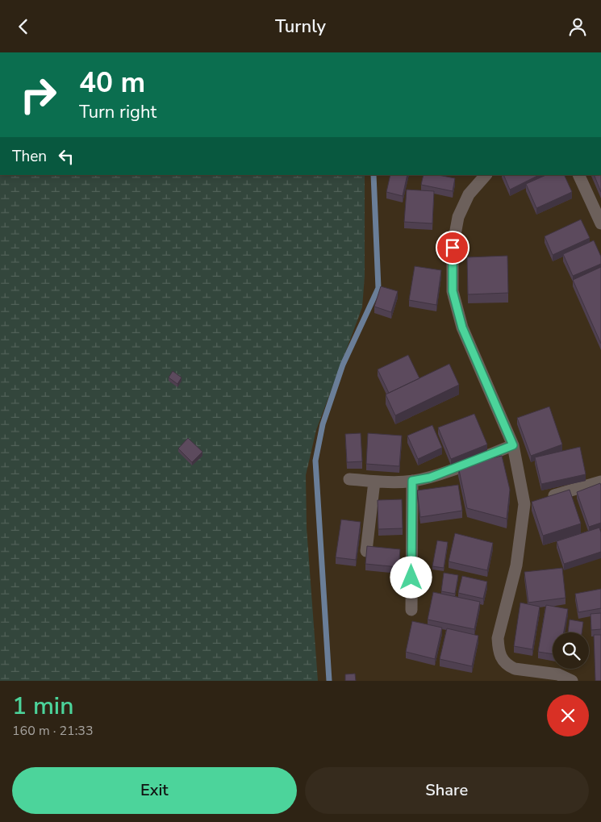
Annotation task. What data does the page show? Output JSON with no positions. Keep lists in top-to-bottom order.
{
  "page": {
    "header": "Turnly",
    "turn": ["40 m", "Turn right"],
    "then": "Then",
    "heading": ["1 min", "160 m · 21:33"],
    "buttons": ["Exit", "Share"]
  }
}
